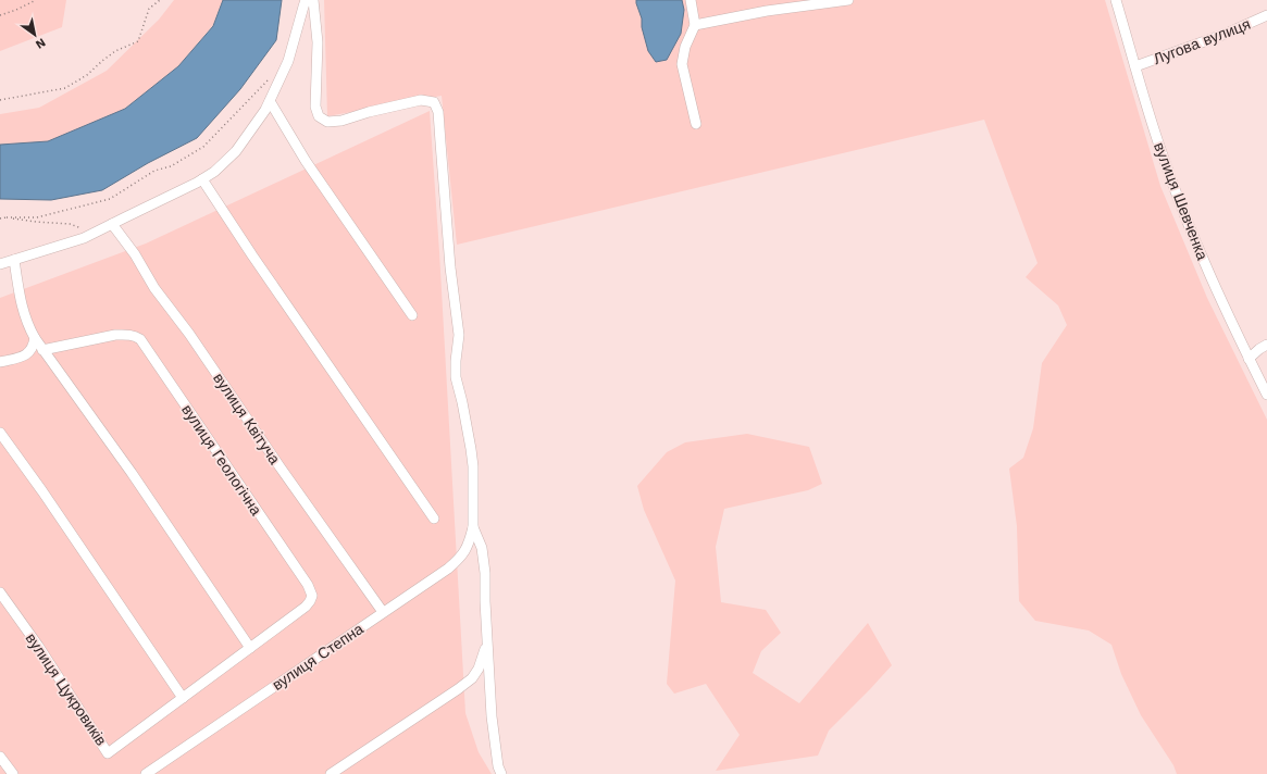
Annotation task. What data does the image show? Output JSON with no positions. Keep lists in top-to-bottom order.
{
  "streets": {
    "street": [
      "Лугова вулиця",
      "вулиця Шевченка",
      "вулиця Квітуча",
      "вулиця Геологічна",
      "вулиця Степна",
      "вулиця Цукровиків"
    ]
  },
  "crossings": [
    ["Лугова вулиця", "вулиця Шевченка"],
    ["вулиця Квітуча", "вулиця Степна"],
    ["вулиця Геологічна", "вулиця Цукровиків"]
  ],
  "north": "bottom right"
}
